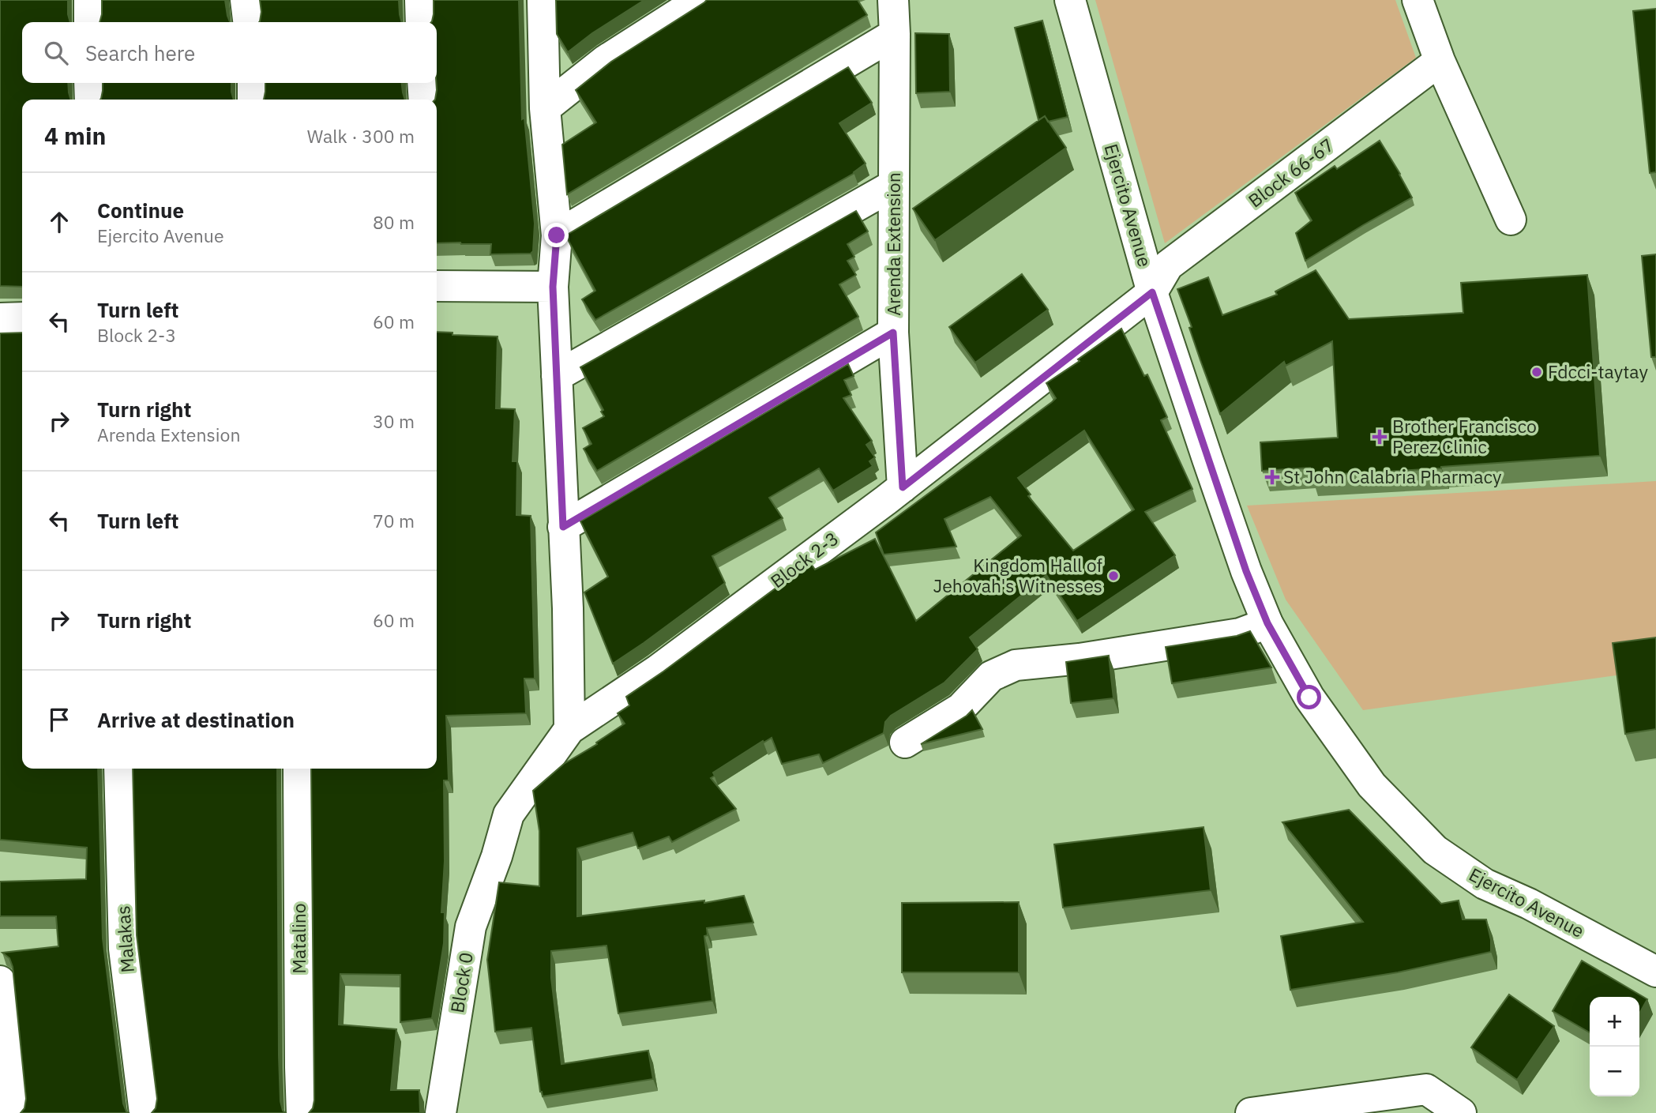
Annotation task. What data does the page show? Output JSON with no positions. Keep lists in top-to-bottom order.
{
  "streets": {
    "street": [
      "Block 66-67",
      "Ejercito Avenue",
      "Arenda Extension",
      "Block 2-3",
      "Matalino",
      "Malakas",
      "Block 0"
    ]
  },
  "crossings": [
    ["Block 66-67", "Ejercito Avenue"],
    ["Block 66-67", "Block 2-3"],
    ["Ejercito Avenue", "Block 2-3"],
    ["Arenda Extension", "Block 2-3"],
    ["Block 2-3", "Block 0"]
  ],
  "places": {
    "other": ["Fdcci-taytay", "Kingdom Hall of Jehovah's Witnesses"],
    "health": ["Brother Francisco Perez Clinic", "St John Calabria Pharmacy"]
  },
  "page": {
    "search": "Search here",
    "heading": ["4 min", "Walk · 300 m"],
    "list": [
      ["Continue", "Ejercito Avenue", "80 m"],
      ["Turn left", "Block 2-3", "60 m"],
      ["Turn right", "Arenda Extension", "30 m"],
      ["Turn left", "70 m"],
      ["Turn right", "60 m"],
      "Arrive at destination"
    ],
    "map_buttons": ["+", "−"]
  }
}
